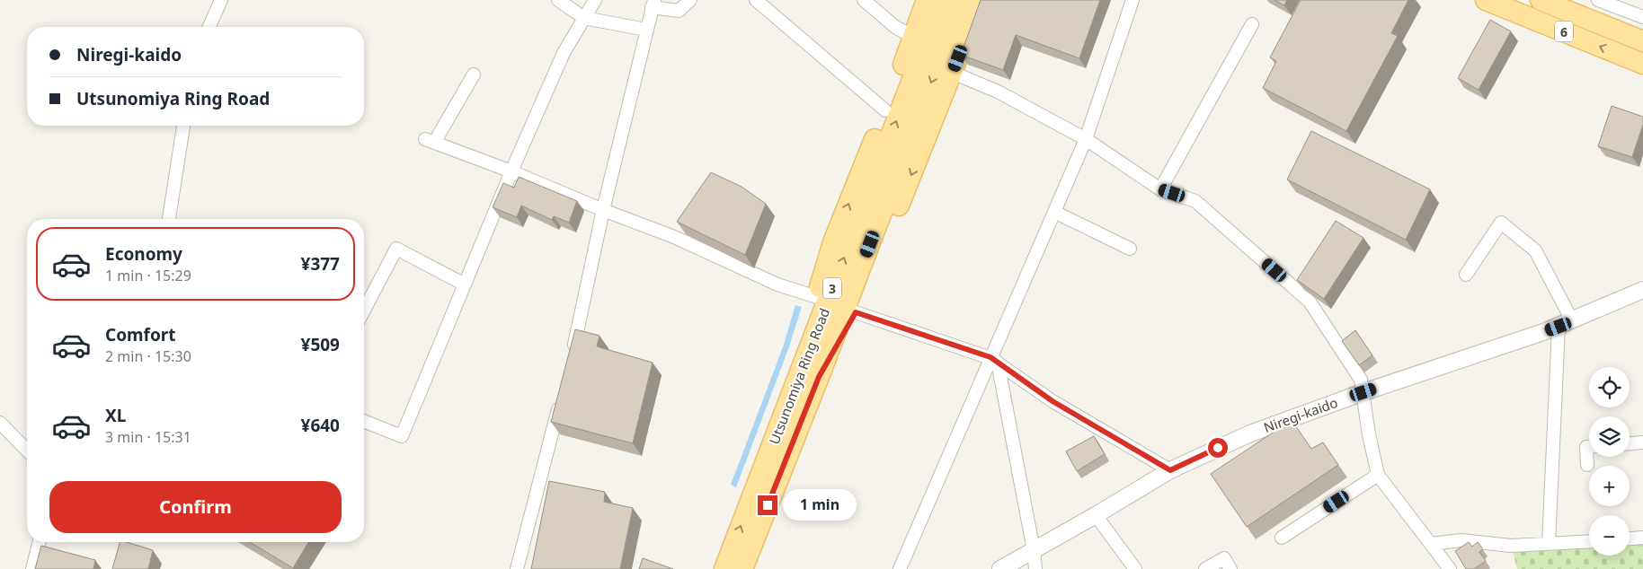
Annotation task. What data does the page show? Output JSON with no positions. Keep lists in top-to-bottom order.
{
  "streets": {
    "main road": ["6", "3", "Utsunomiya Ring Road"],
    "street": ["Niregi-kaido"]
  },
  "crossings": [
    ["3", "Utsunomiya Ring Road"]
  ],
  "page": {
    "banner": ["Niregi-kaido", "Utsunomiya Ring Road"],
    "list": [
      {
        "name": "Economy",
        "note": "1 min · 15:29",
        "value": "¥377"
      },
      {
        "name": "Comfort",
        "note": "2 min · 15:30",
        "value": "¥509"
      },
      {
        "name": "XL",
        "note": "3 min · 15:31",
        "value": "¥640"
      }
    ],
    "map_buttons": ["+", "−"],
    "buttons": "Confirm",
    "bubble": "1 min"
  }
}
